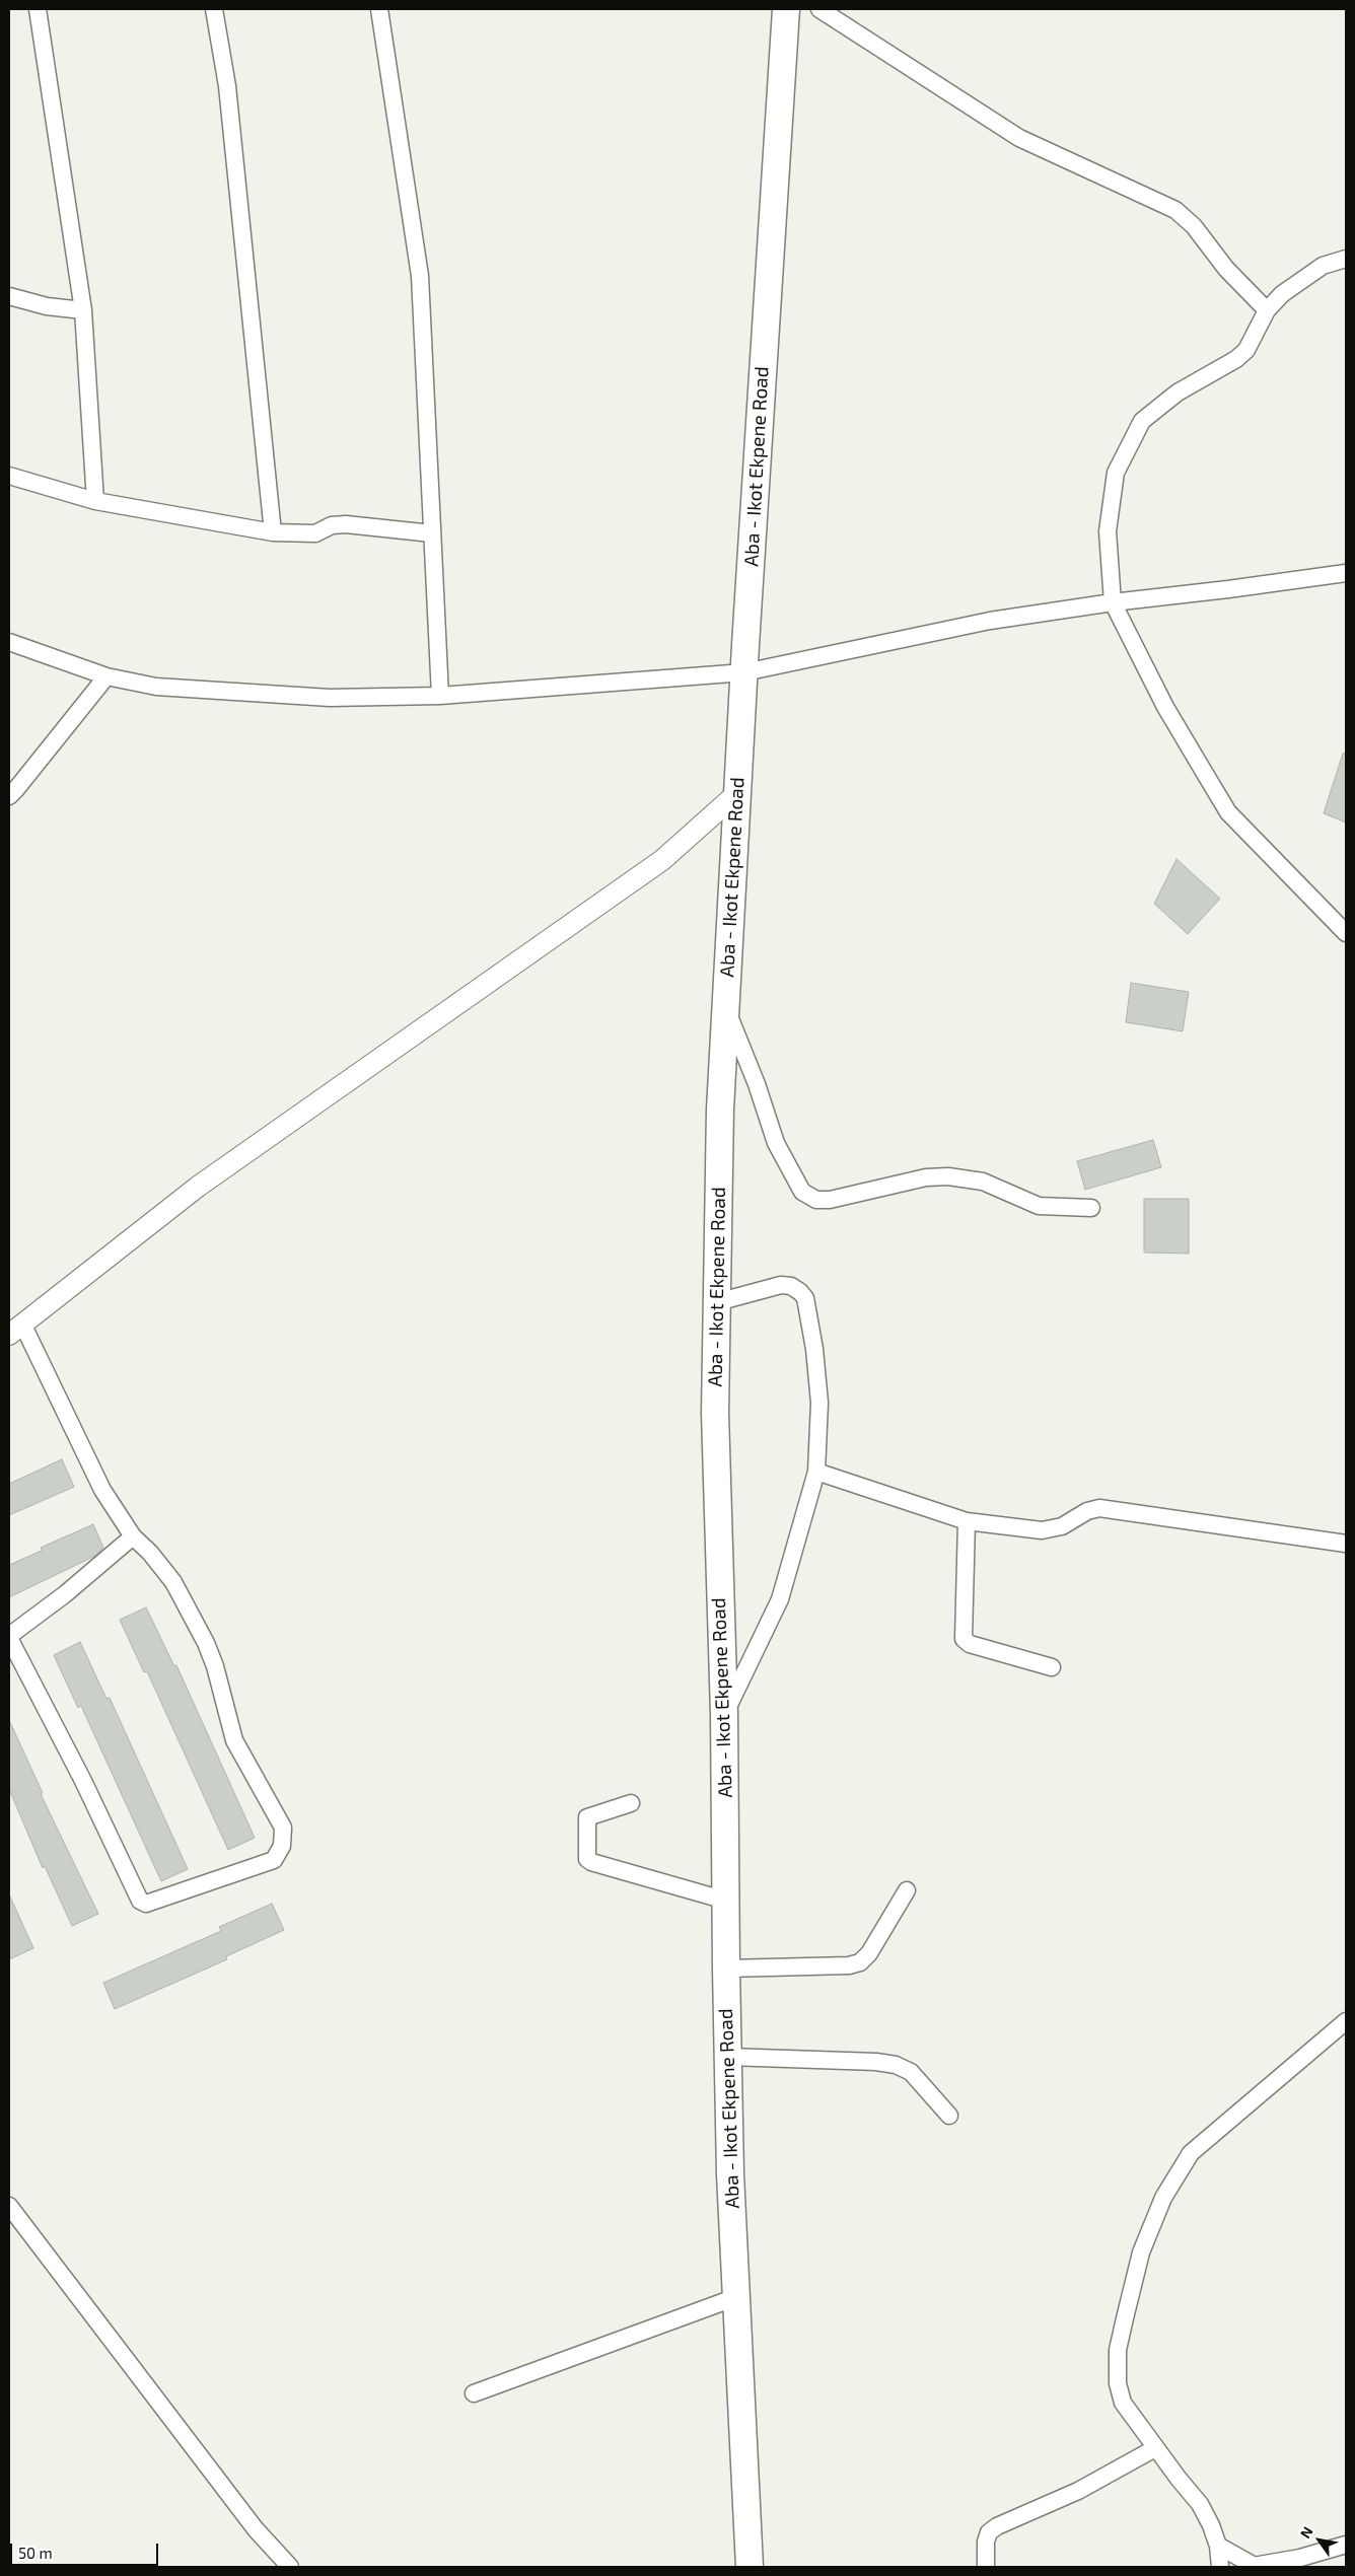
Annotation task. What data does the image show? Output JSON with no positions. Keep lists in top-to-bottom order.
{
  "streets": {
    "highway": ["Aba - Ikot Ekpene Road"]
  },
  "scale_bar": "50 m",
  "north": "top left"
}
